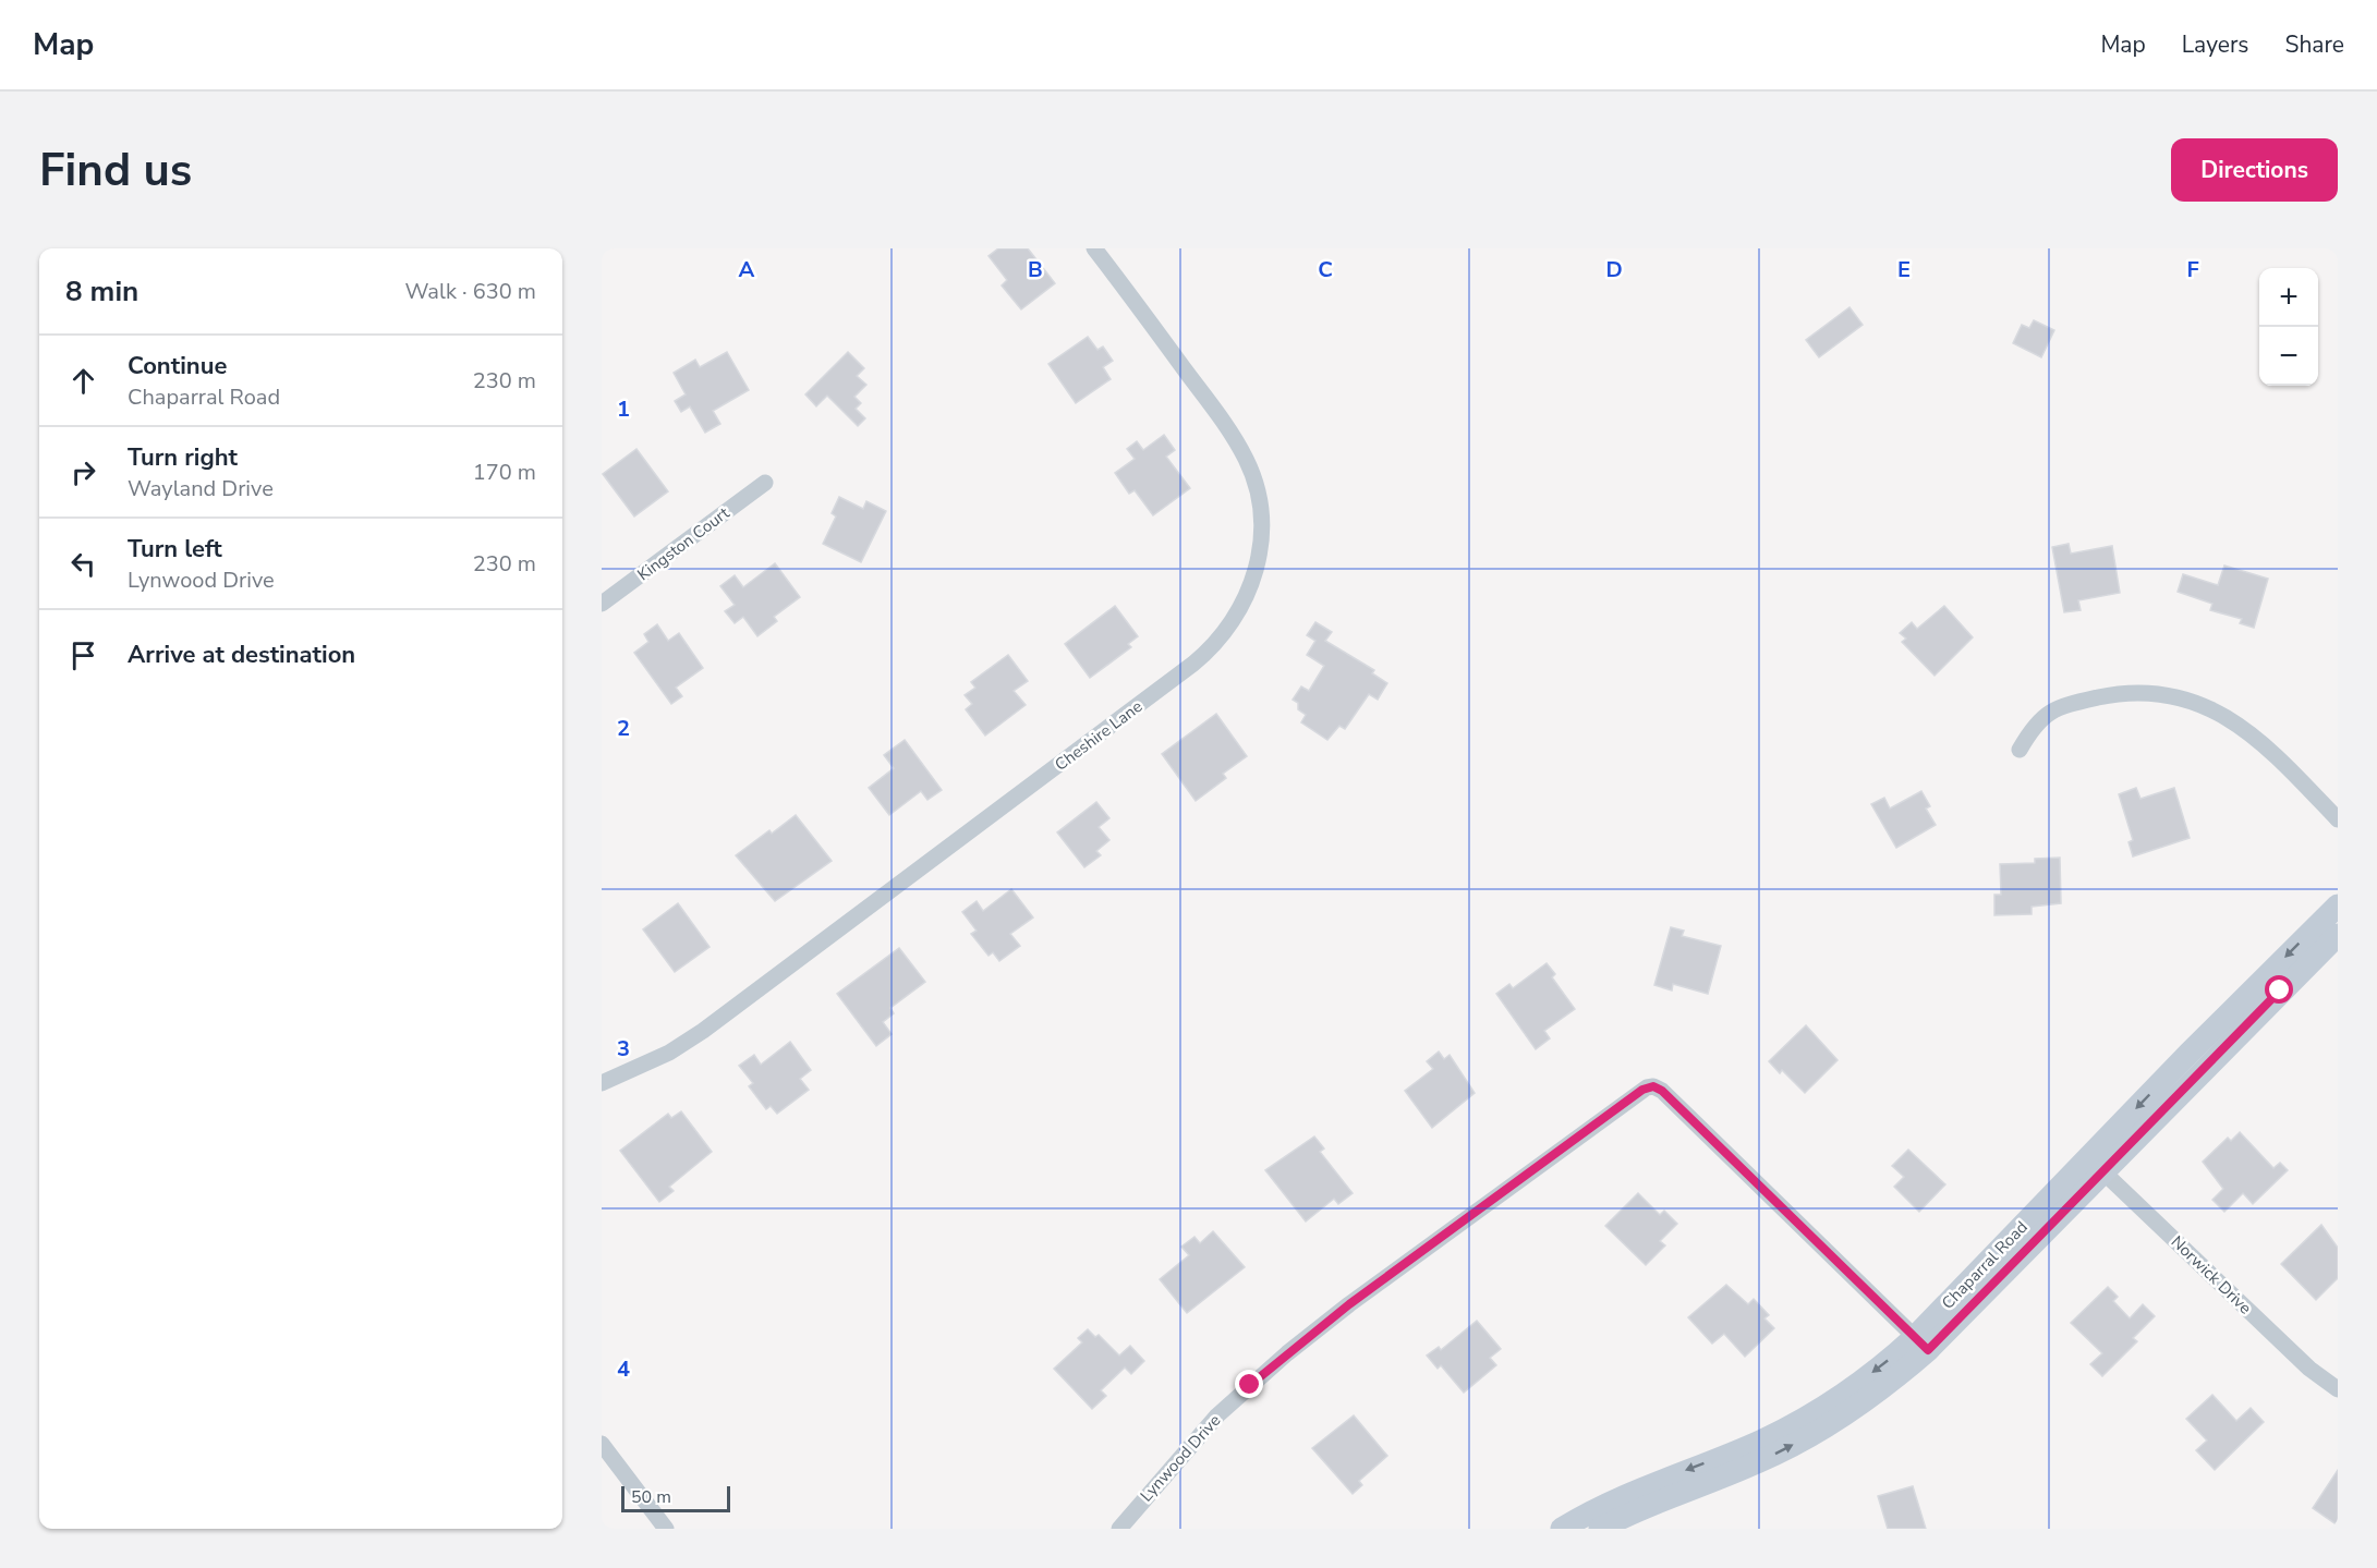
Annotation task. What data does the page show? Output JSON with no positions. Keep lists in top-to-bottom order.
{
  "streets": {
    "main road": ["Chaparral Road"],
    "street": [
      "Kingston Court",
      "Cheshire Lane",
      "Norwick Drive",
      "Lynwood Drive"
    ]
  },
  "crossings": [
    ["Chaparral Road", "Norwick Drive"],
    ["Chaparral Road", "Lynwood Drive"]
  ],
  "scale_bar": "50 m",
  "page": {
    "header": "Map",
    "nav": ["Map", "Layers", "Share"],
    "buttons": "Directions",
    "title": "Find us",
    "heading": ["8 min", "Walk · 630 m"],
    "map_buttons": ["+", "−"],
    "list": [
      ["Continue", "Chaparral Road", "230 m"],
      ["Turn right", "Wayland Drive", "170 m"],
      ["Turn left", "Lynwood Drive", "230 m"],
      "Arrive at destination"
    ],
    "scale": "50 m"
  },
  "grid": {
    "columns": [
      "A",
      "B",
      "C",
      "D",
      "E",
      "F"
    ],
    "rows": [
      "1",
      "2",
      "3",
      "4"
    ]
  }
}
